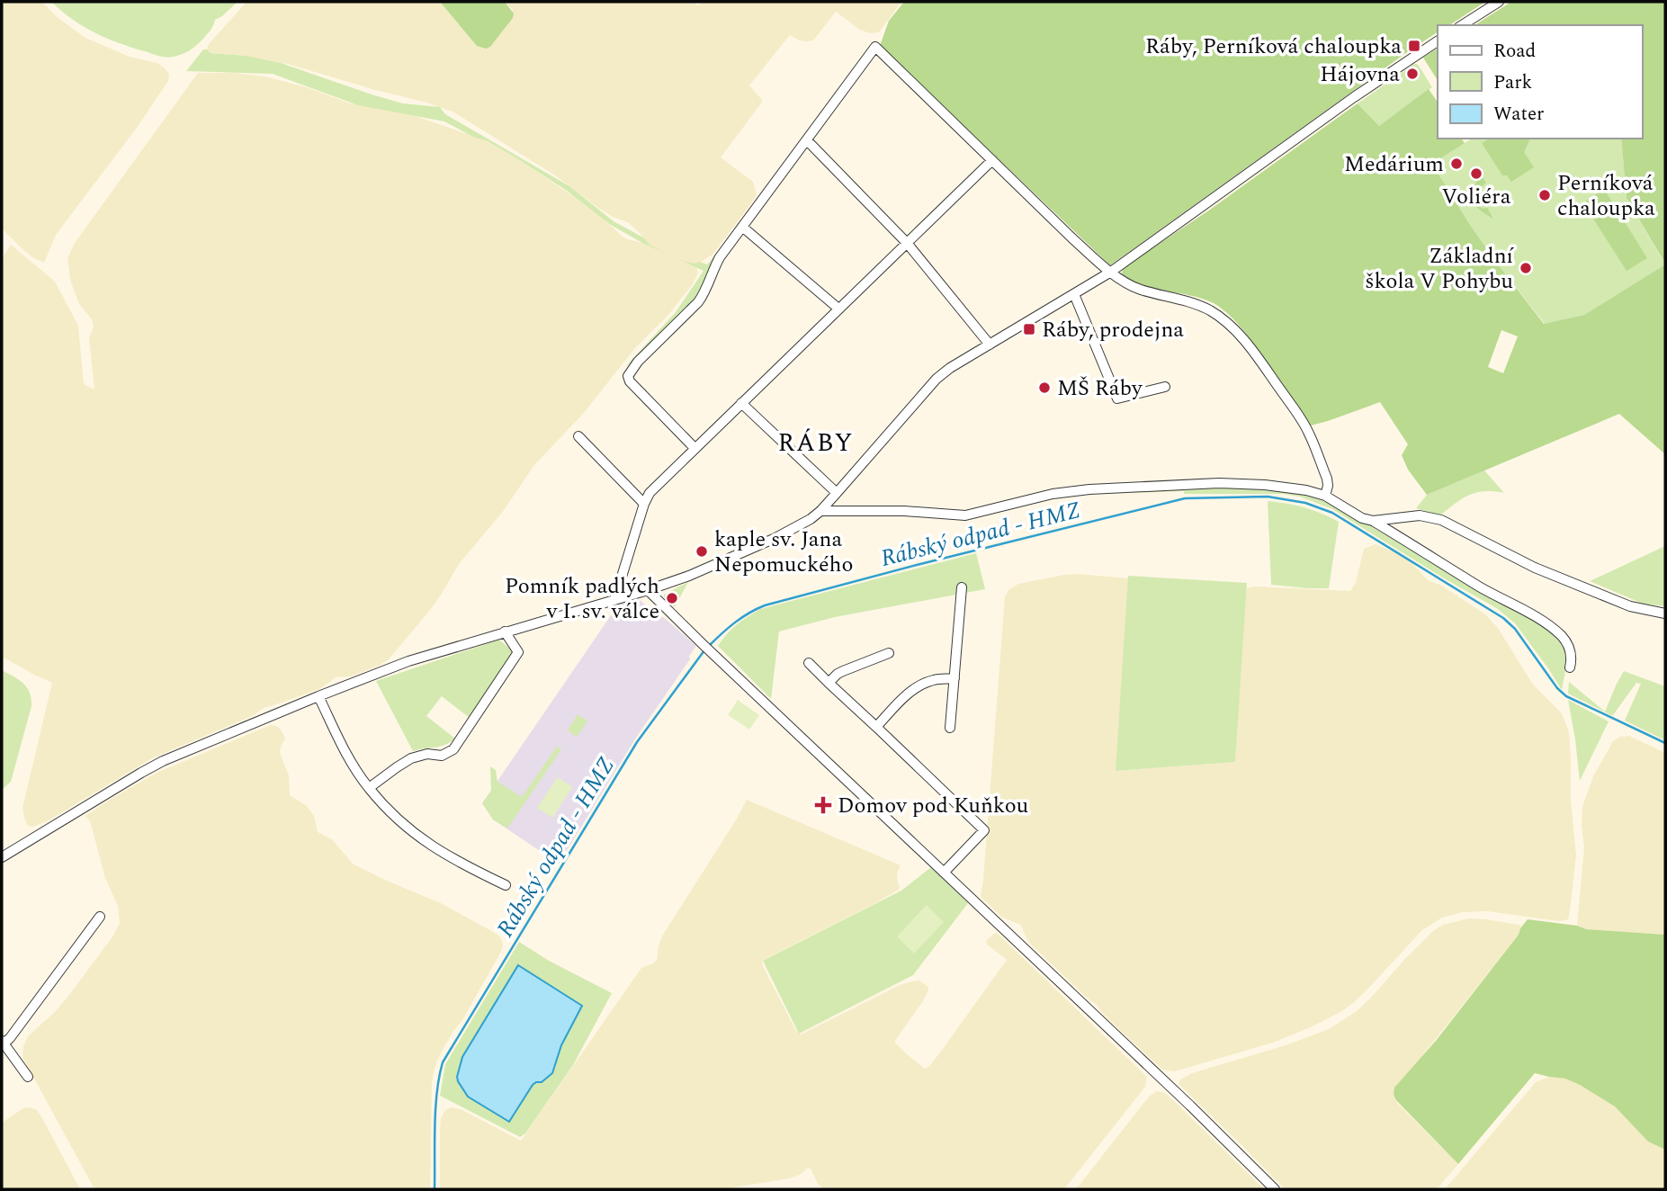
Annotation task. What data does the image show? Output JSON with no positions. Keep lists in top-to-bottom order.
{
  "districts": ["RÁBY"],
  "water": ["Rábský odpad - HMZ"],
  "places": {
    "transit": ["Ráby, Perníková chaloupka", "Ráby, prodejna"],
    "other": [
      "Hájovna",
      "Medárium",
      "Voliéra",
      "Perníková chaloupka",
      "Základní škola V Pohybu",
      "MŠ Ráby",
      "kaple sv. Jana Nepomuckého",
      "Pomník padlých v I. sv. válce"
    ],
    "health": ["Domov pod Kuňkou"]
  },
  "legend": ["Road", "Park", "Water"]
}
